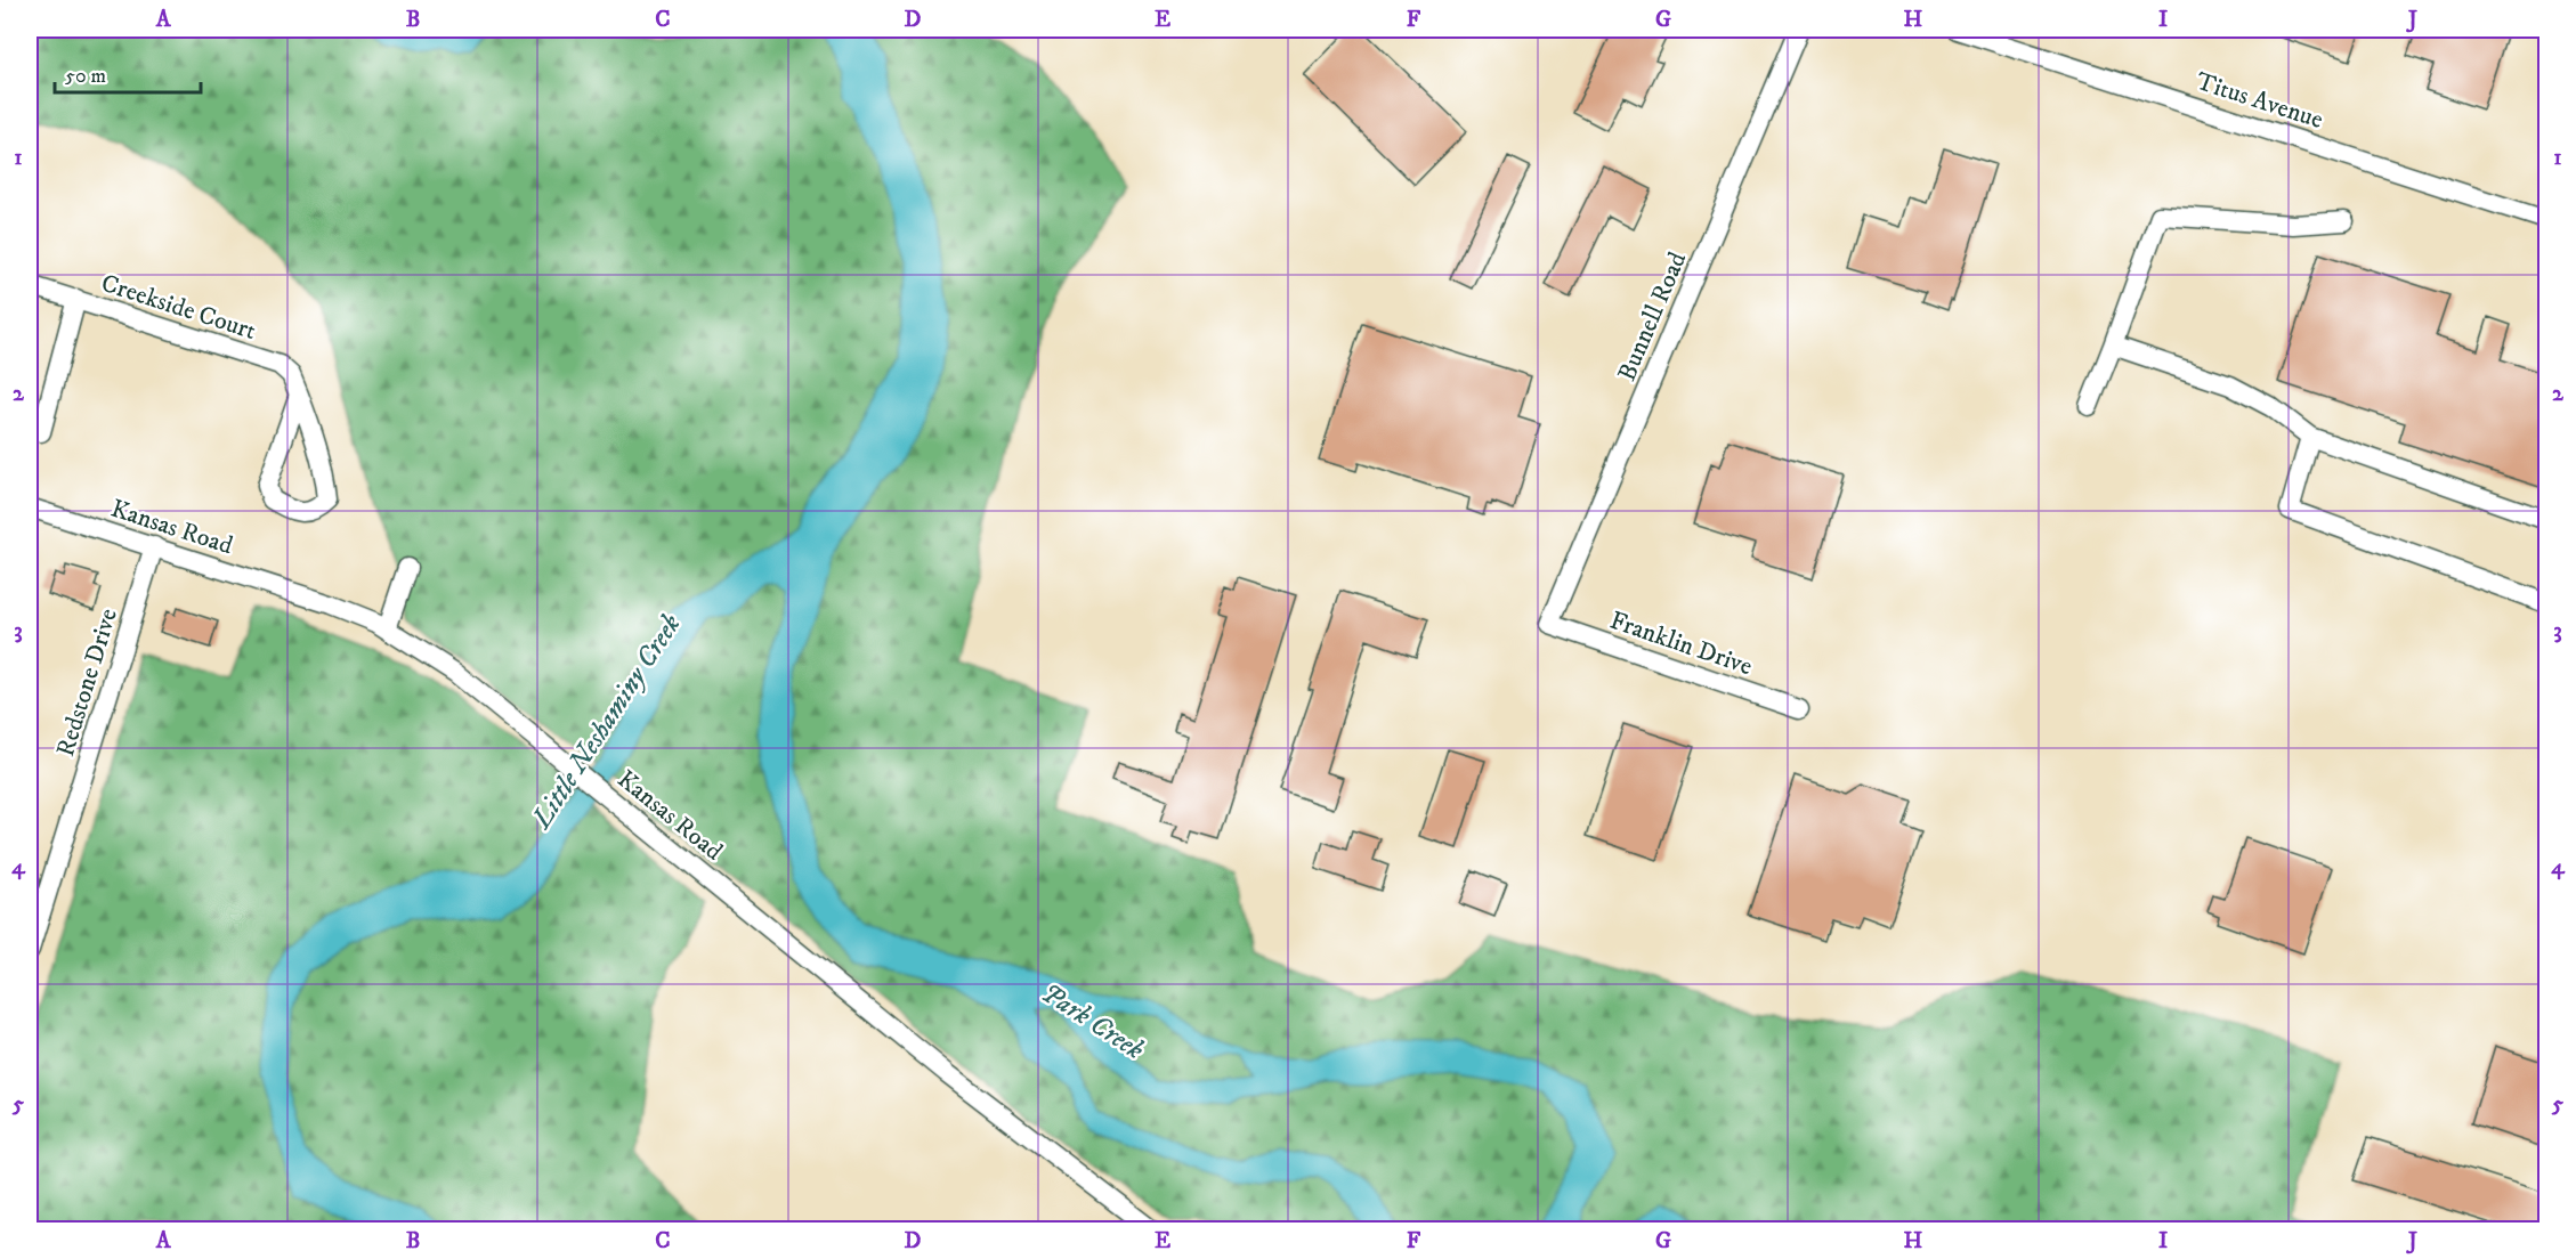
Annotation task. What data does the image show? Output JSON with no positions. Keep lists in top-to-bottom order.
{
  "streets": {
    "street": [
      "Titus Avenue",
      "Creekside Court",
      "Bunnell Road",
      "Kansas Road",
      "Franklin Drive",
      "Redstone Drive"
    ]
  },
  "crossings": [
    ["Bunnell Road", "Franklin Drive"],
    ["Kansas Road", "Redstone Drive"]
  ],
  "water": ["Little Neshaminy Creek", "Park Creek"],
  "scale_bar": "50 m",
  "grid": {
    "columns": [
      "A",
      "B",
      "C",
      "D",
      "E",
      "F",
      "G",
      "H",
      "I",
      "J"
    ],
    "rows": [
      "1",
      "2",
      "3",
      "4",
      "5"
    ]
  }
}
